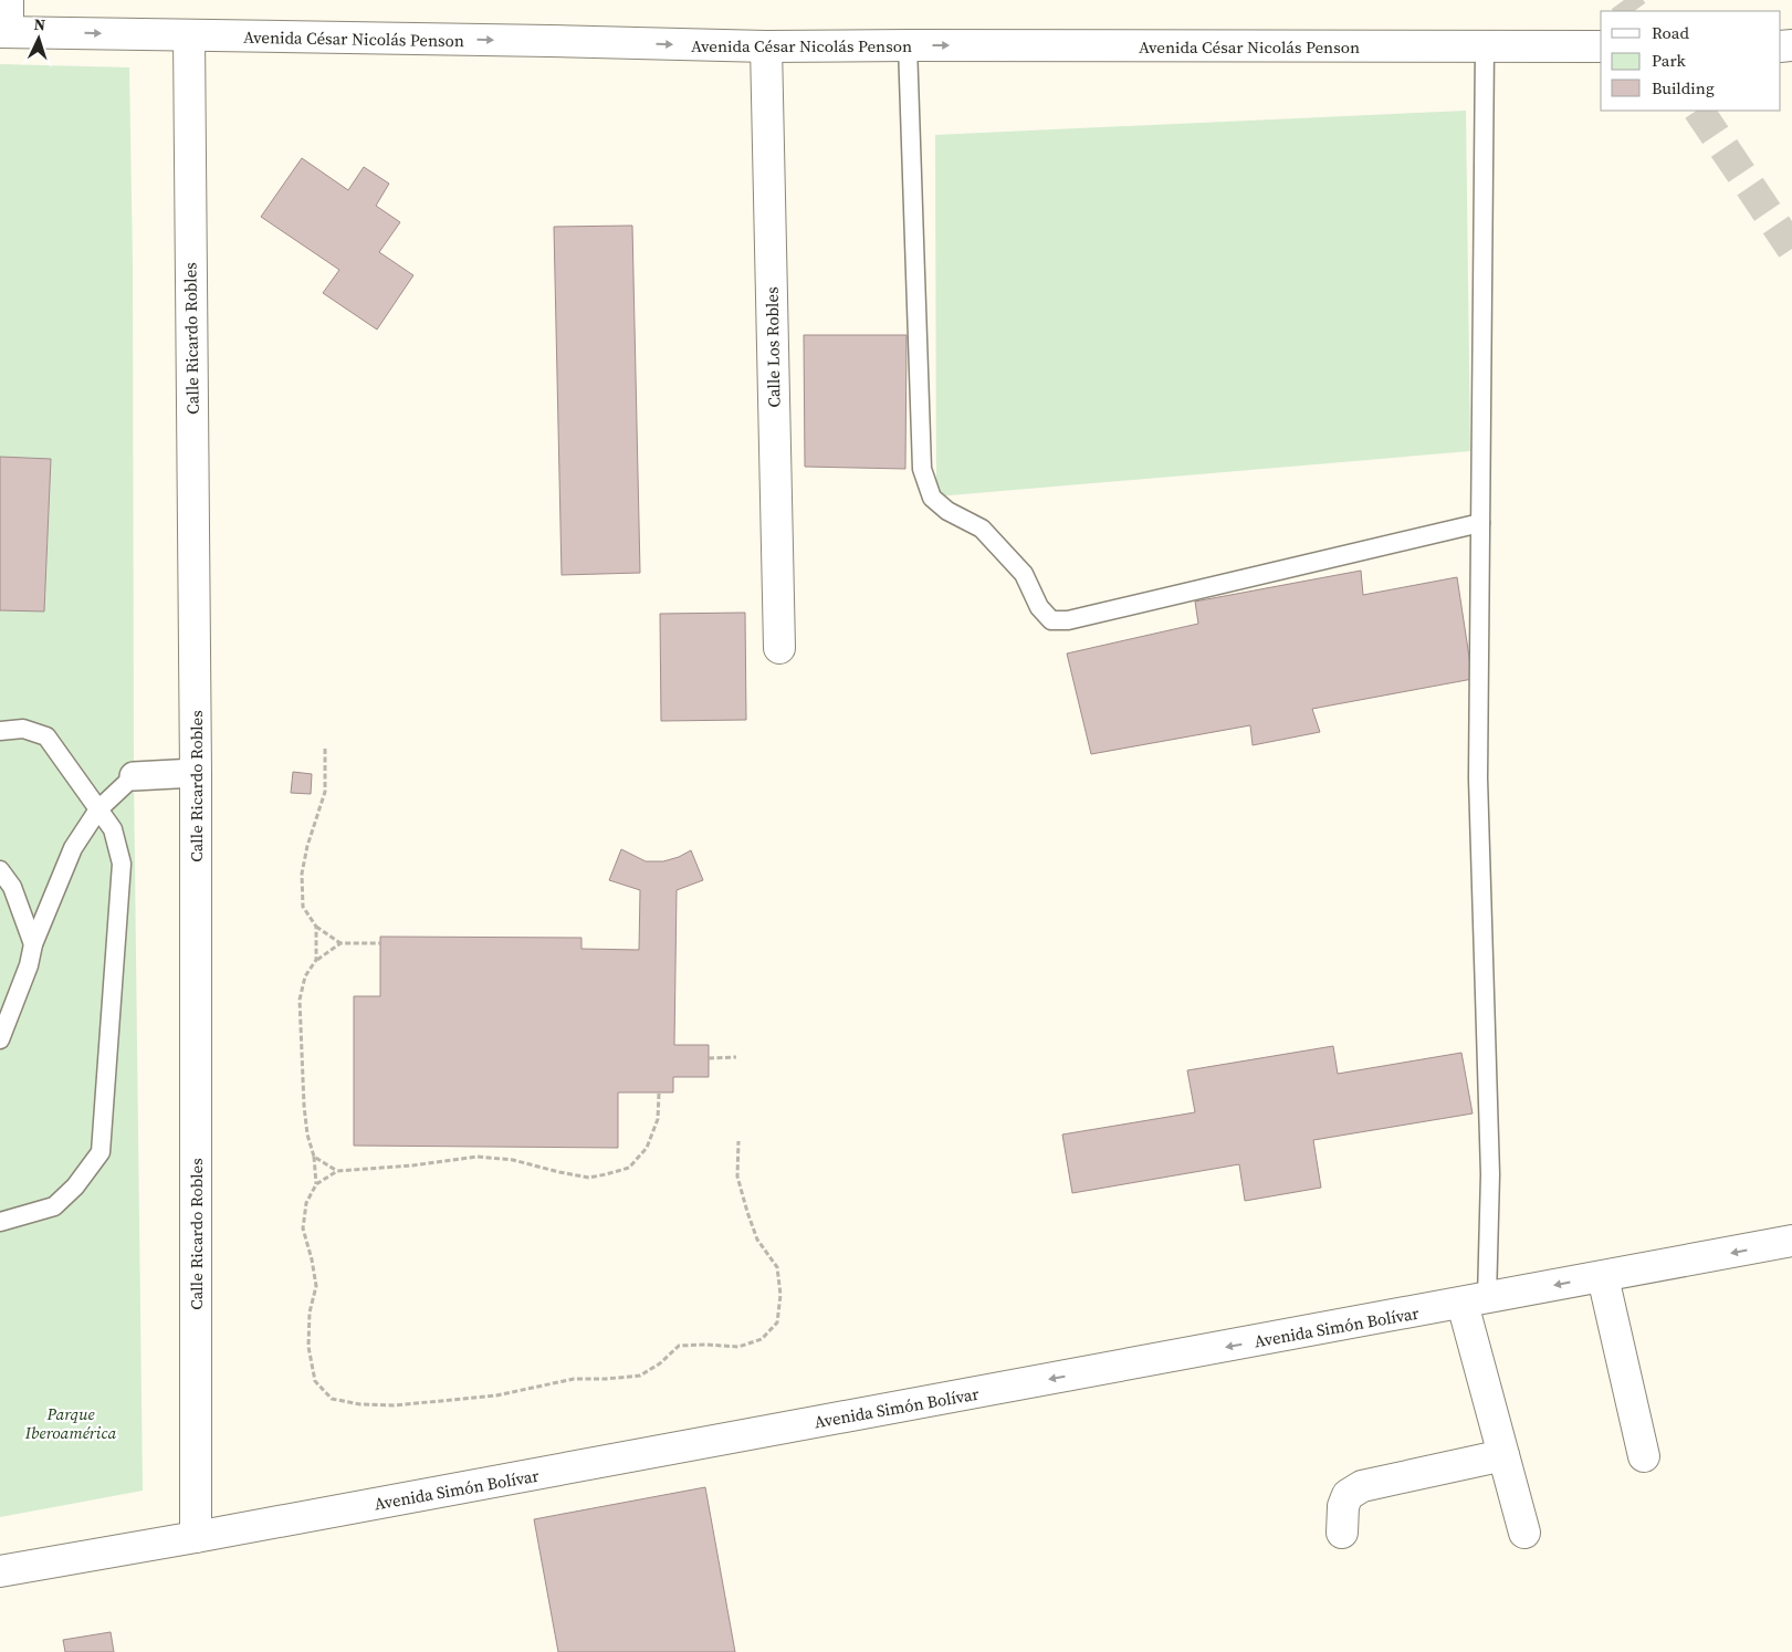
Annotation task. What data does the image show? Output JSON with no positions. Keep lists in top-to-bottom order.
{
  "streets": {
    "main road": [
      "Avenida César Nicolás Penson",
      "Calle Ricardo Robles",
      "Calle Los Robles",
      "Avenida Simón Bolívar"
    ]
  },
  "crossings": [
    ["Avenida César Nicolás Penson", "Calle Ricardo Robles"],
    ["Avenida César Nicolás Penson", "Calle Los Robles"],
    ["Calle Ricardo Robles", "Avenida Simón Bolívar"]
  ],
  "one_way": ["Avenida César Nicolás Penson", "Avenida Simón Bolívar"],
  "parks": ["Parque Iberoamérica"],
  "legend": ["Road", "Park", "Building"],
  "north": "top"
}
